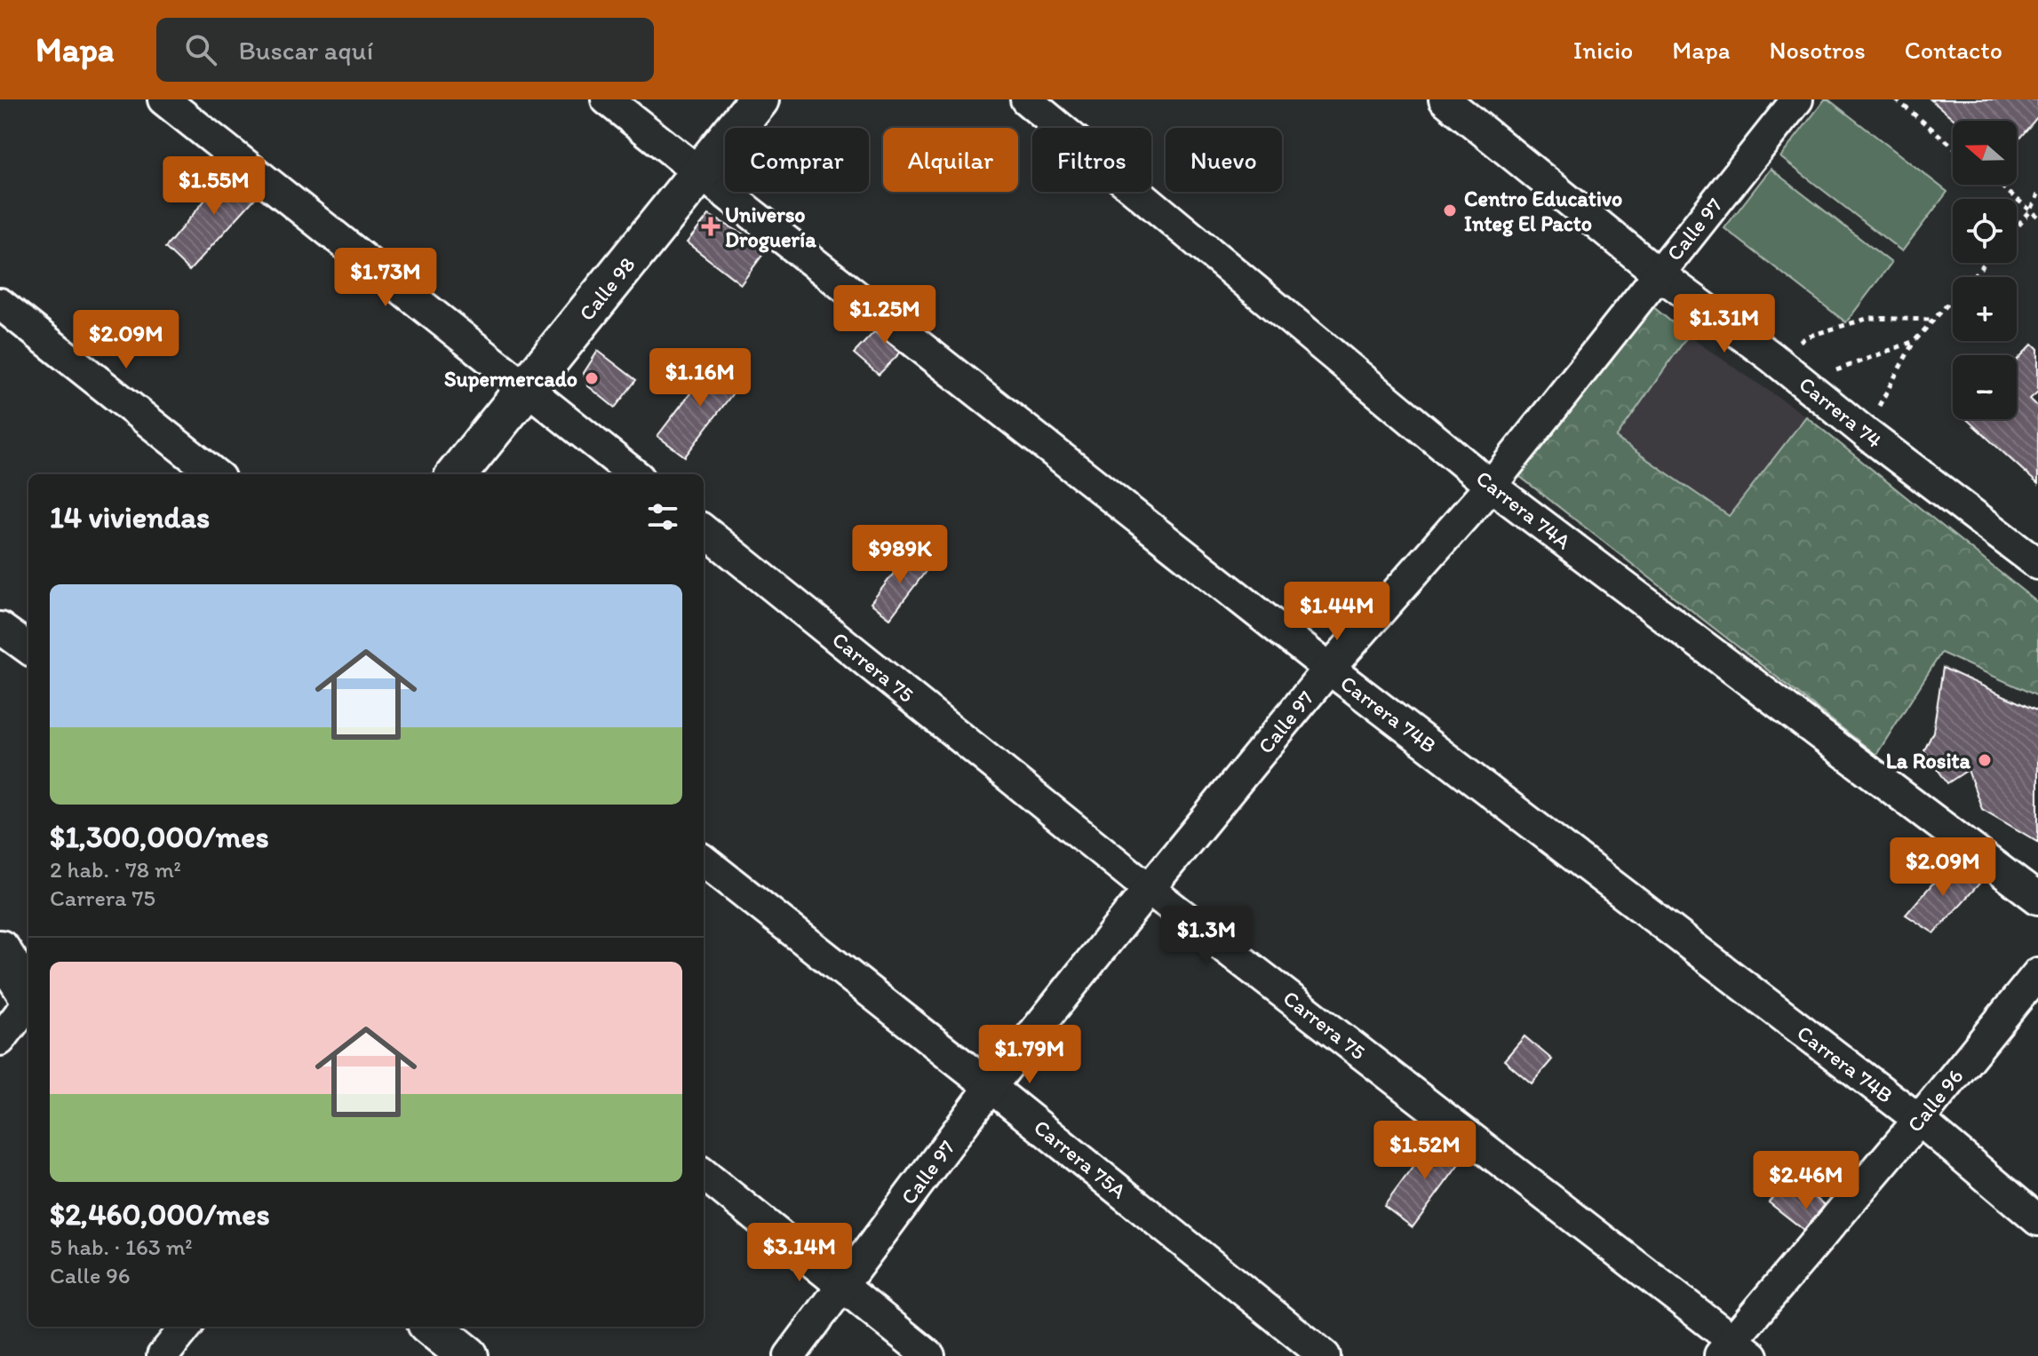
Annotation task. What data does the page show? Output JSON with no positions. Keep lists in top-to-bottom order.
{
  "streets": {
    "street": [
      "Calle 97",
      "Calle 98",
      "Carrera 74",
      "Carrera 74A",
      "Carrera 75",
      "Carrera 74B",
      "Calle 96",
      "Carrera 75A"
    ]
  },
  "crossings": [
    ["Calle 97", "Carrera 74"],
    ["Calle 97", "Carrera 74A"],
    ["Calle 97", "Carrera 75"],
    ["Calle 97", "Carrera 74B"],
    ["Calle 97", "Carrera 75A"],
    ["Calle 98", "Carrera 74B"],
    ["Carrera 75", "Calle 96"],
    ["Carrera 74B", "Calle 96"]
  ],
  "places": {
    "other": ["Centro Educativo Integ El Pacto", "Supermercado", "La Rosita"],
    "health": ["Universo Droguería"]
  },
  "north": "left",
  "page": {
    "header": "Mapa",
    "search": "Buscar aquí",
    "nav": [
      "Inicio",
      "Mapa",
      "Nosotros",
      "Contacto"
    ],
    "map_buttons": ["+", "−"],
    "chip": [
      "Comprar",
      "Alquilar",
      "Filtros",
      "Nuevo"
    ],
    "price": [
      "$1.55M",
      "$1.73M",
      "$1.25M",
      "$1.31M",
      "$2.09M",
      "$1.16M",
      "$989K",
      "$1.44M",
      "$2.09M",
      "$1.3M",
      "$1.79M",
      "$1.52M",
      "$2.46M",
      "$3.14M"
    ],
    "heading": "14 viviendas",
    "list": [
      {
        "name": "$1,300,000/mes",
        "note": "2 hab. · 78 m² · Carrera 75"
      },
      {
        "name": "$2,460,000/mes",
        "note": "5 hab. · 163 m² · Calle 96"
      }
    ]
  }
}
